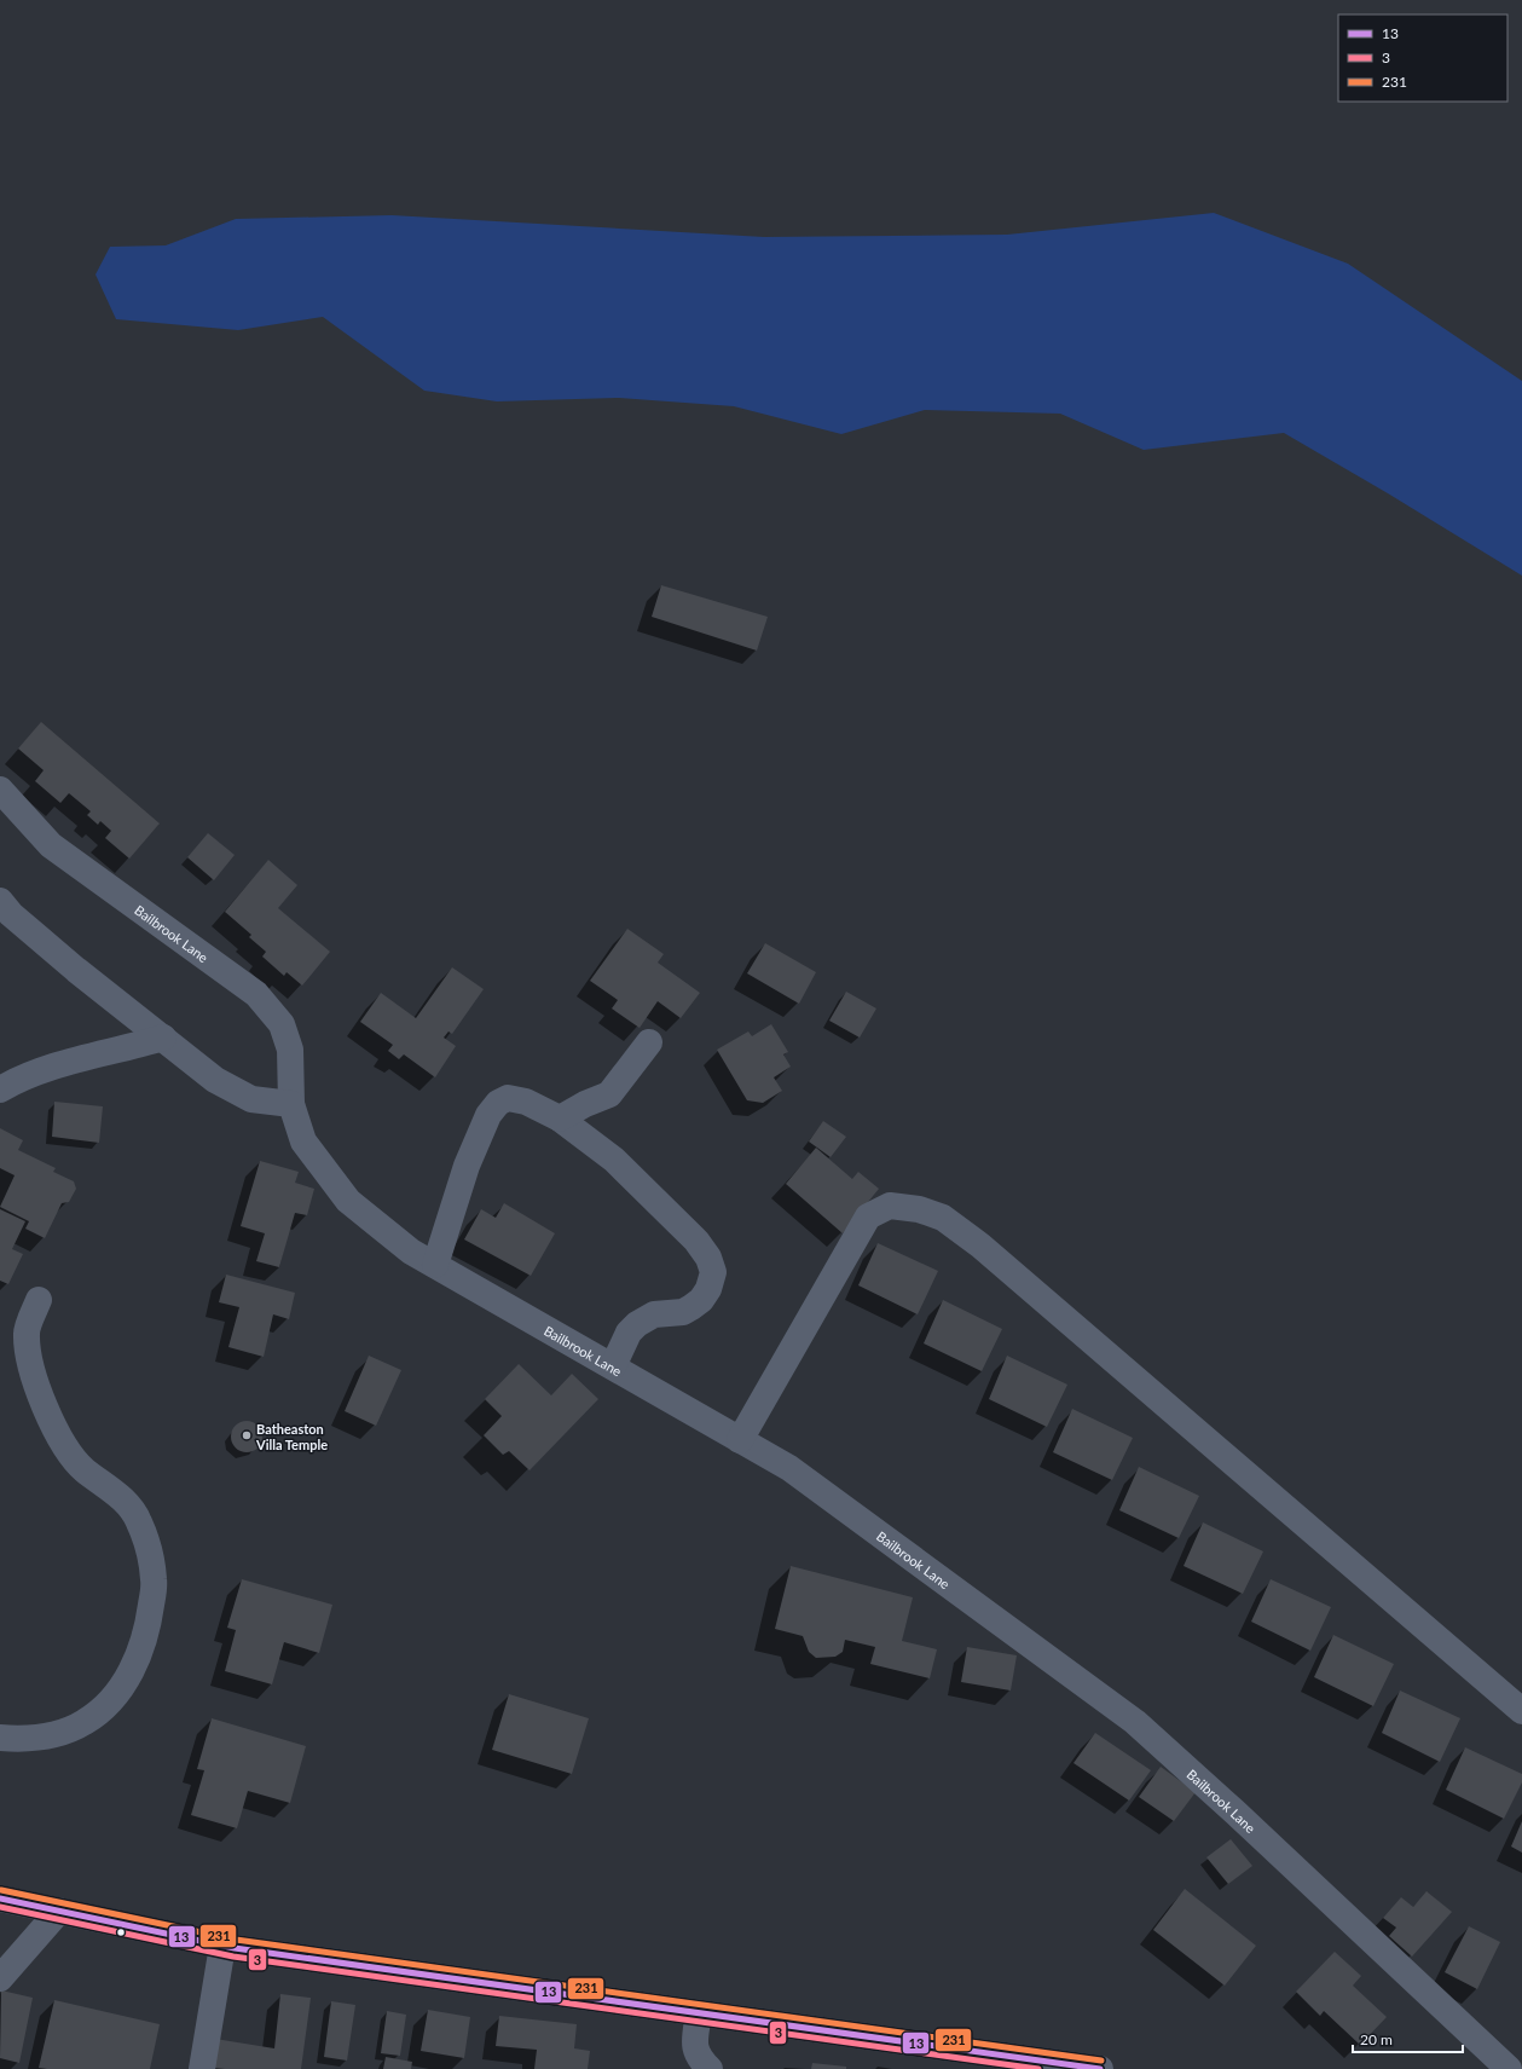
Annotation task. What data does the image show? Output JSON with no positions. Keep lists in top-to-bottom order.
{
  "streets": {
    "street": ["Bailbrook Lane"]
  },
  "places": ["Batheaston Villa Temple"],
  "lines": ["transit line 231", "transit line 13", "transit line 3"],
  "legend": ["13", "3", "231"],
  "scale_bar": "20 m"
}
